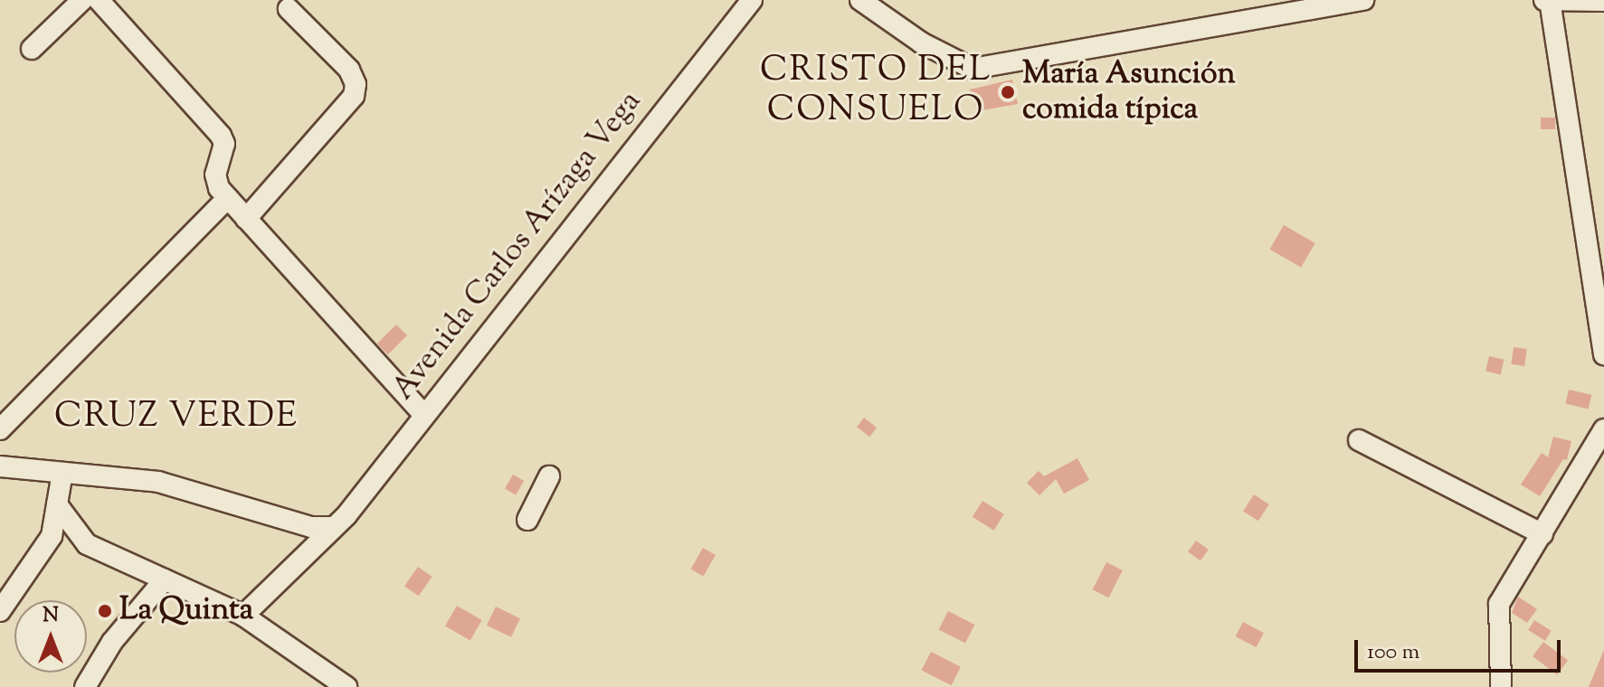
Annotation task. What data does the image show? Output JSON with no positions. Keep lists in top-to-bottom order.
{
  "streets": {
    "street": ["Avenida Carlos Arízaga Vega"]
  },
  "districts": ["CRISTO DEL CONSUELO", "CRUZ VERDE"],
  "places": ["María Asunción comida típica", "La Quinta"],
  "scale_bar": "100 m",
  "north": "top"
}
